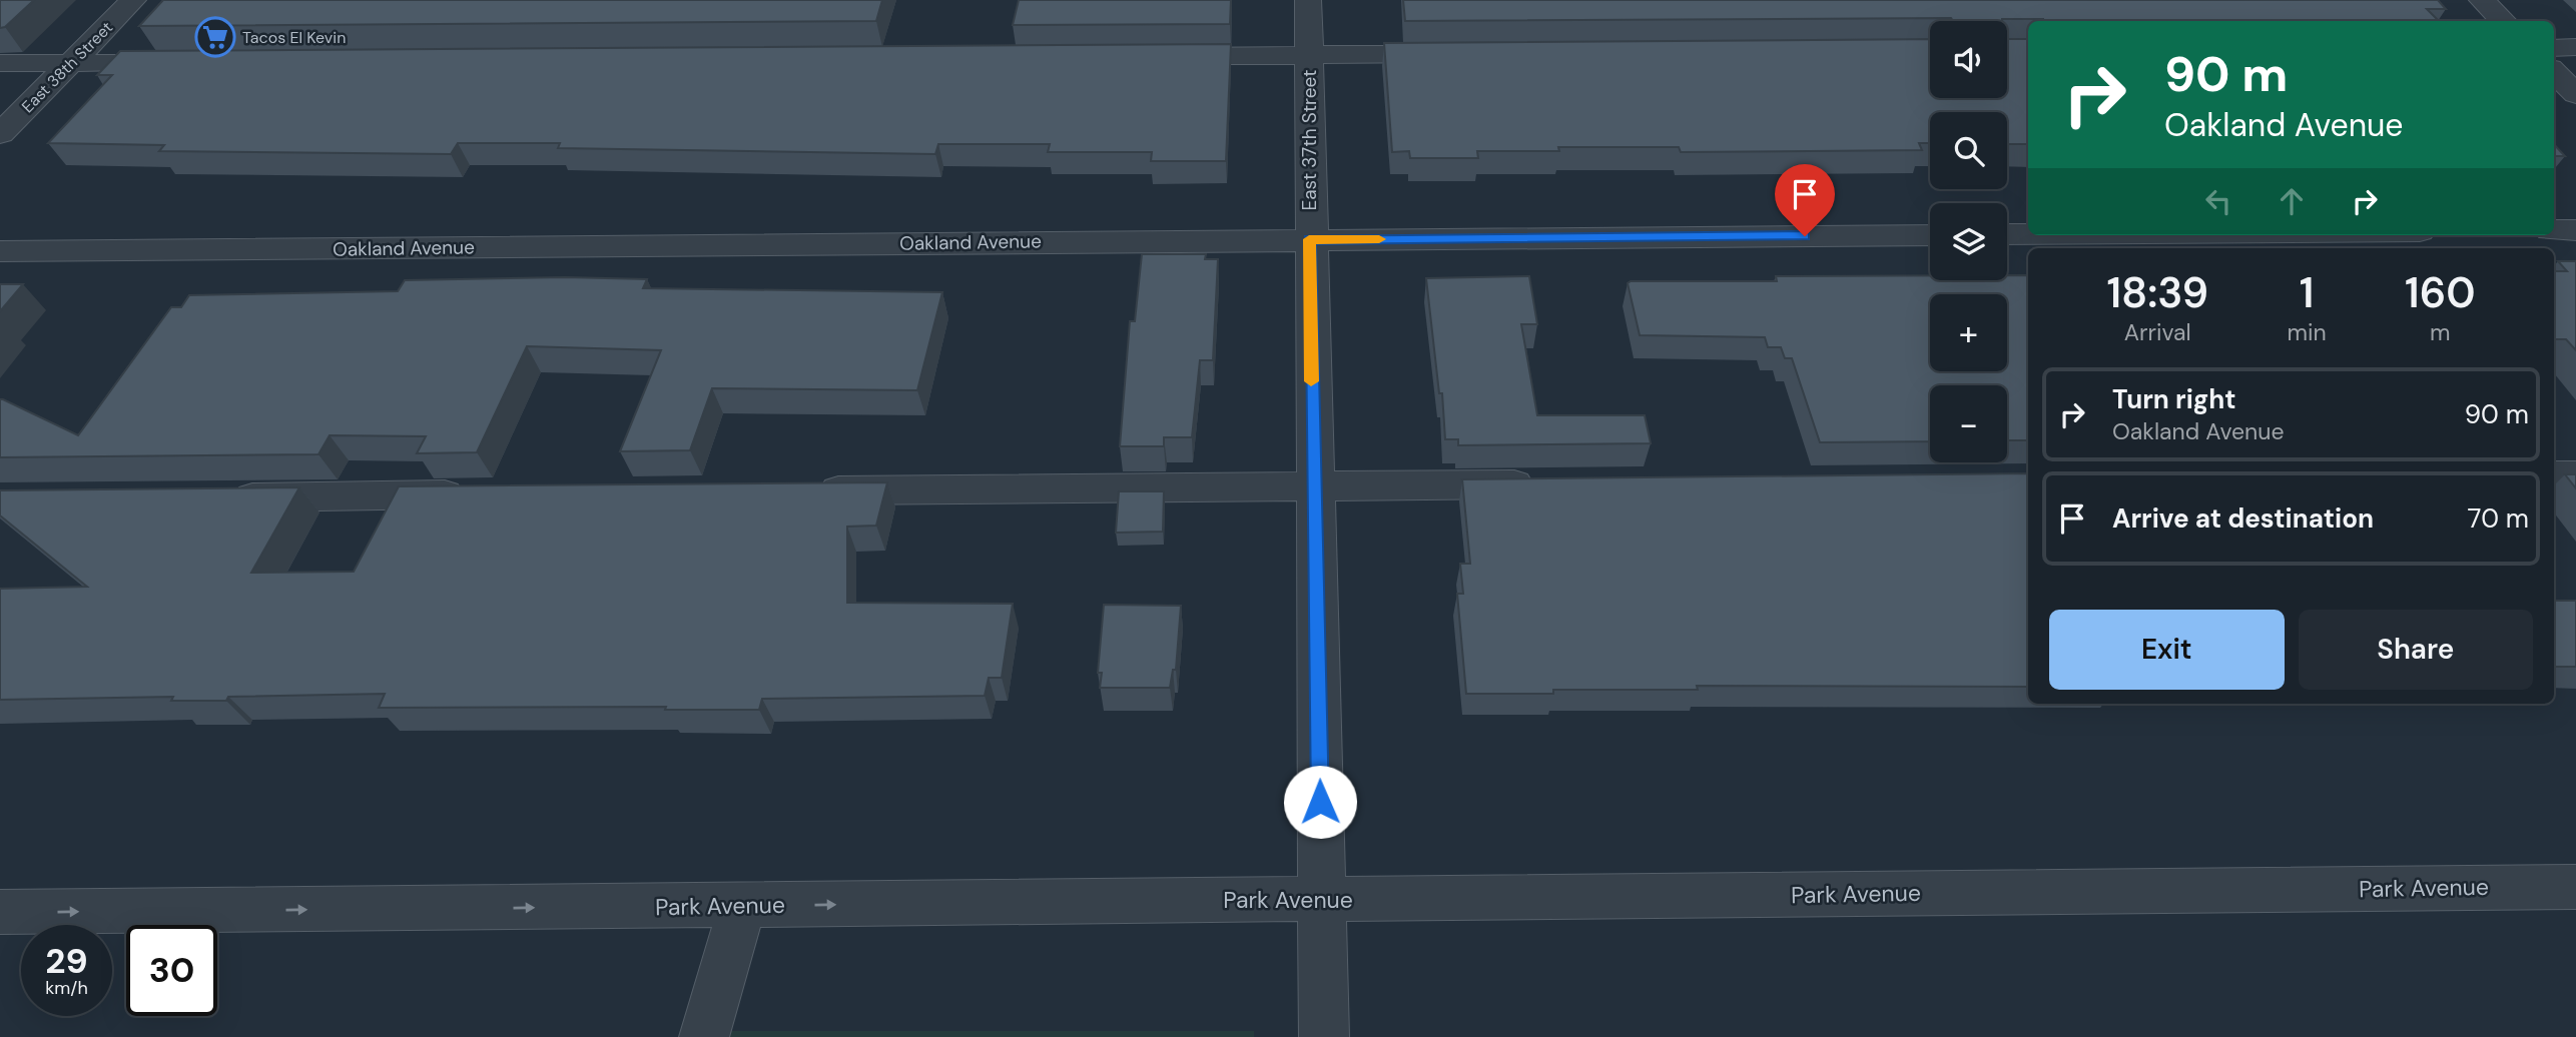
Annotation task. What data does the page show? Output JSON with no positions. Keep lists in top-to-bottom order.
{
  "streets": {
    "street": [
      "East 38th Street",
      "East 37th Street",
      "Oakland Avenue",
      "Park Avenue"
    ]
  },
  "crossings": [
    ["East 37th Street", "Oakland Avenue"],
    ["East 37th Street", "Park Avenue"]
  ],
  "one_way": ["Park Avenue"],
  "places": {
    "supermarket": ["Tacos El Kevin"]
  },
  "page": {
    "map_buttons": ["+", "−"],
    "turn": ["90 m", "Oakland Avenue"],
    "eta": [
      "18:39",
      "Arrival",
      "1",
      "min",
      "160",
      "m"
    ],
    "list": [
      {
        "name": "Turn right",
        "note": "Oakland Avenue",
        "value": "90 m"
      },
      {
        "name": "Arrive at destination",
        "value": "70 m"
      }
    ],
    "buttons": ["Exit", "Share"],
    "speed": "29 km/h",
    "limit": "30"
  }
}
